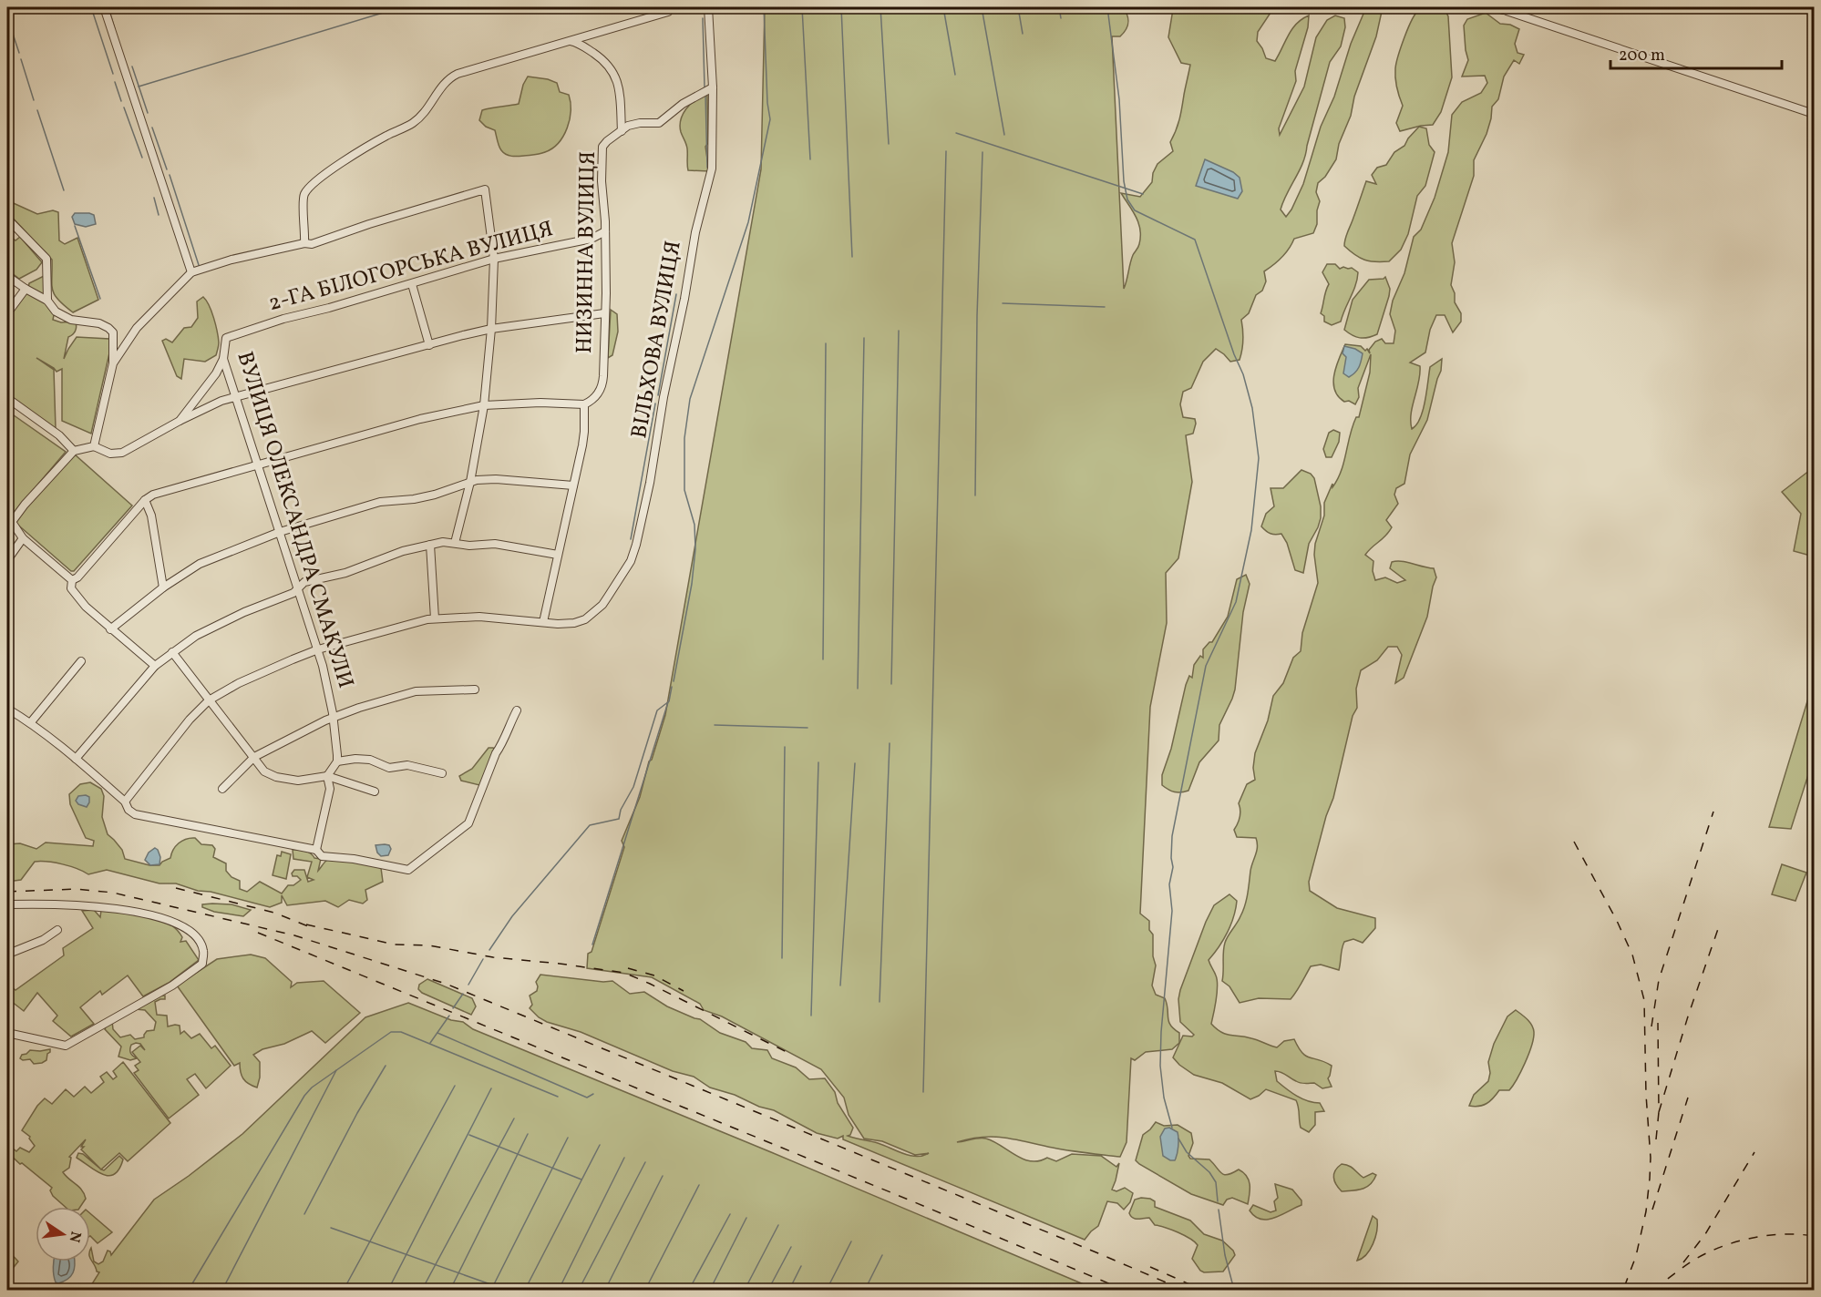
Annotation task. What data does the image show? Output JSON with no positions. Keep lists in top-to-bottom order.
{
  "streets": {
    "street": [
      "НИЗИННА ВУЛИЦЯ",
      "2-ГА БІЛОГОРСЬКА ВУЛИЦЯ",
      "ВІЛЬХОВА ВУЛИЦЯ",
      "ВУЛИЦЯ ОЛЕКСАНДРА СМАКУЛИ"
    ]
  },
  "crossings": [
    ["НИЗИННА ВУЛИЦЯ", "2-ГА БІЛОГОРСЬКА ВУЛИЦЯ"],
    ["НИЗИННА ВУЛИЦЯ", "ВІЛЬХОВА ВУЛИЦЯ"],
    ["2-ГА БІЛОГОРСЬКА ВУЛИЦЯ", "ВУЛИЦЯ ОЛЕКСАНДРА СМАКУЛИ"],
    ["ВІЛЬХОВА ВУЛИЦЯ", "ВУЛИЦЯ ОЛЕКСАНДРА СМАКУЛИ"]
  ],
  "scale_bar": "200 m",
  "north": "right"
}
